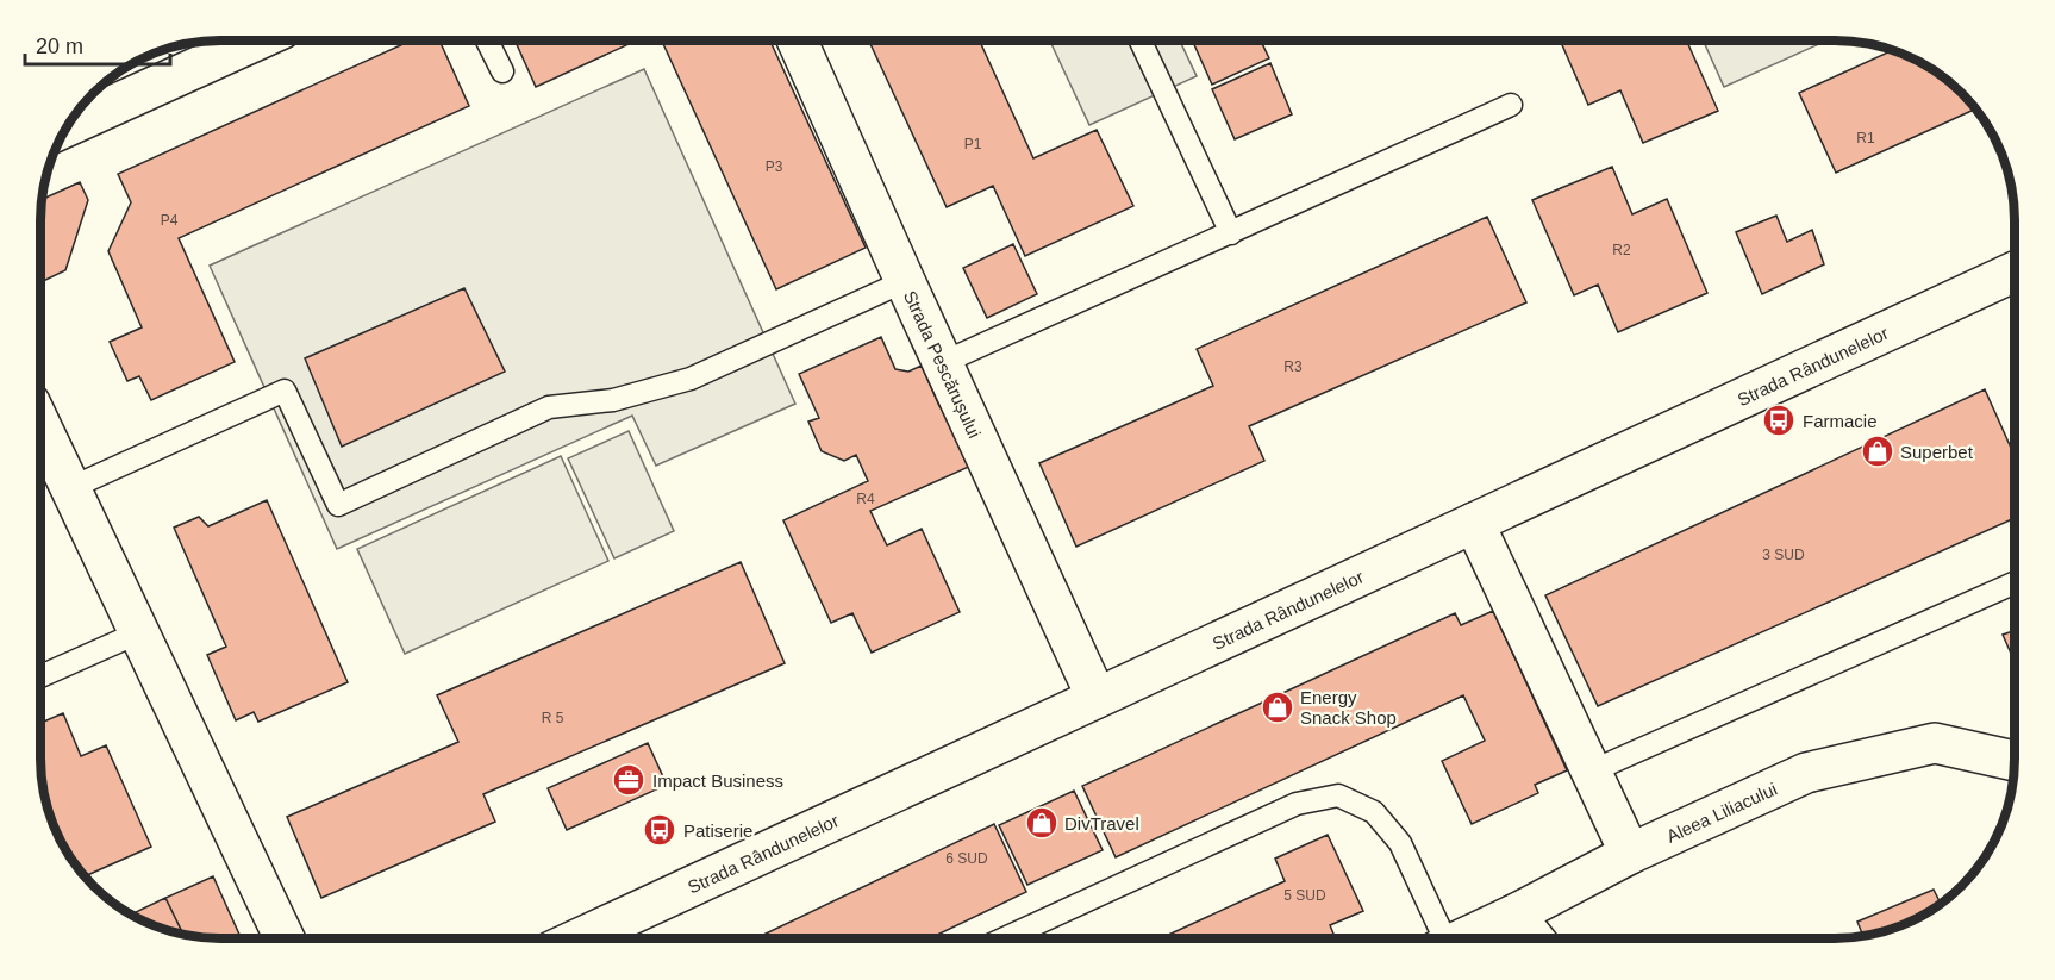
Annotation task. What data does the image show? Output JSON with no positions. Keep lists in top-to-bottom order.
{
  "streets": {
    "street": ["Strada Pescărușului", "Strada Rândunelelor", "Aleea Liliacului"]
  },
  "crossings": [
    ["Strada Pescărușului", "Strada Rândunelelor"]
  ],
  "places": {
    "bus stop": ["Farmacie", "Patiserie"],
    "shop": ["Superbet", "Energy Snack Shop", "DivTravel"],
    "office": ["Impact Business"]
  },
  "house_numbers": [
    "R1",
    "P1",
    "P3",
    "P4",
    "R2",
    "R3",
    "R4",
    "3 SUD",
    "R 5",
    "6 SUD",
    "5 SUD"
  ],
  "scale_bar": "20 m"
}
